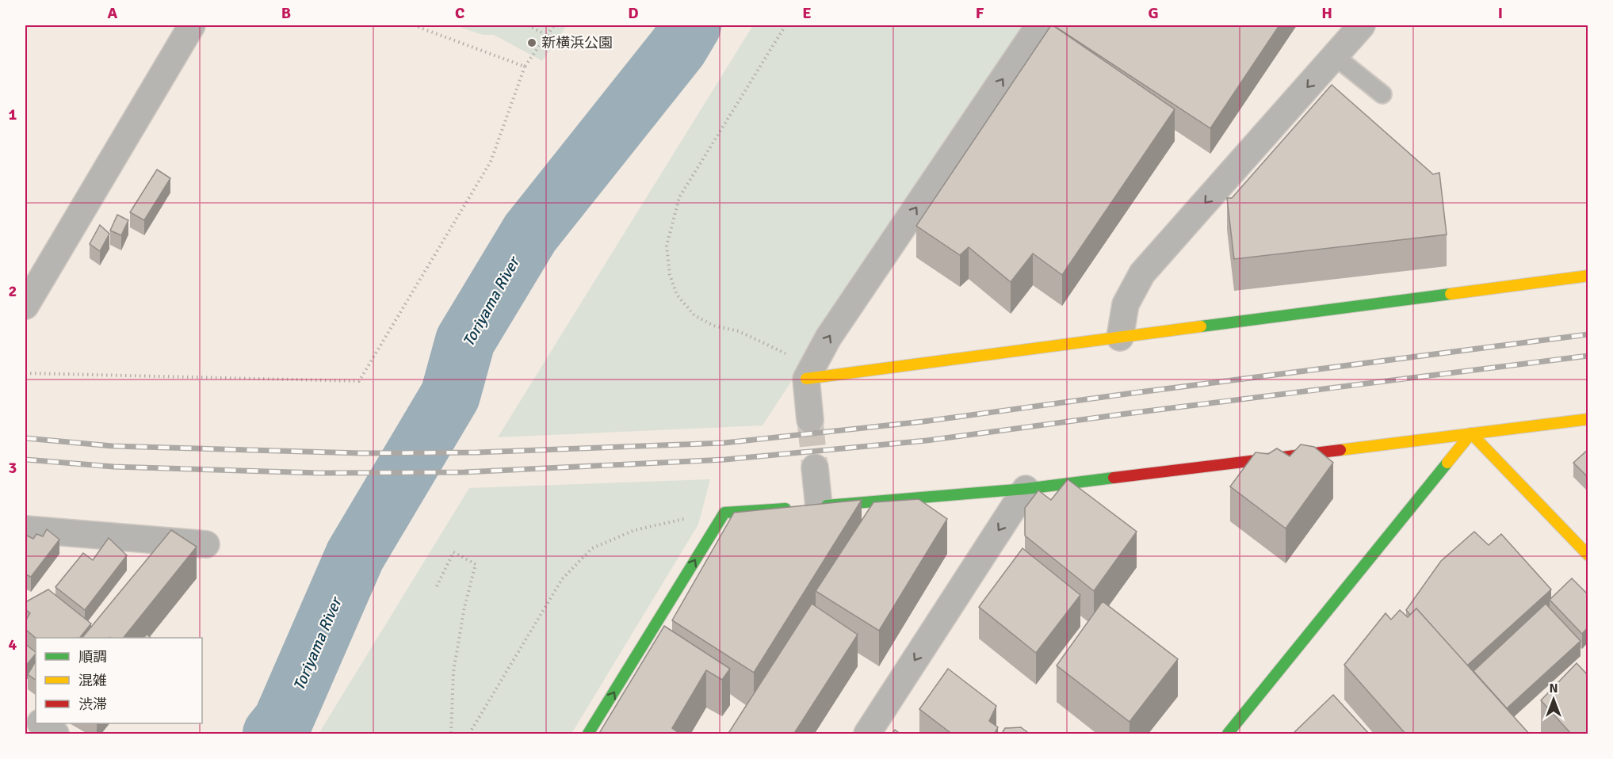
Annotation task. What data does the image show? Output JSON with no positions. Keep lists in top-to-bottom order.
{
  "water": ["Toriyama River"],
  "places": ["新横浜公園"],
  "legend": ["順調", "混雑", "渋滞"],
  "north": "top",
  "grid": {
    "columns": [
      "A",
      "B",
      "C",
      "D",
      "E",
      "F",
      "G",
      "H",
      "I"
    ],
    "rows": [
      "1",
      "2",
      "3",
      "4"
    ]
  }
}
